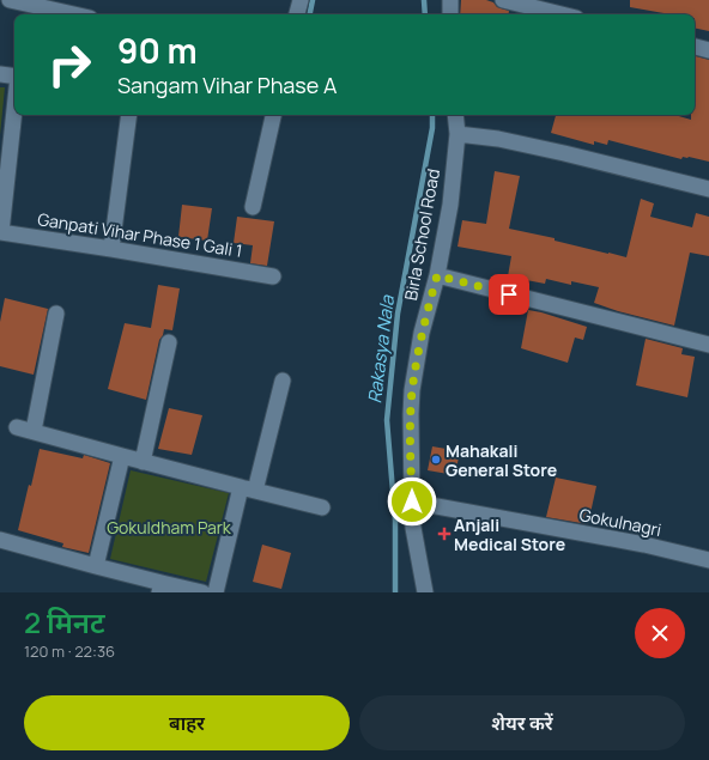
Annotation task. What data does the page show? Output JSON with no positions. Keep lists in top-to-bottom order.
{
  "streets": {
    "street": ["Ganpati Vihar Phase 1 Gali 1", "Birla School Road", "Gokulnagri"]
  },
  "crossings": [
    ["Birla School Road", "Gokulnagri"]
  ],
  "water": ["Rakasya Nala"],
  "parks": ["Gokuldham Park"],
  "places": {
    "other": ["Mahakali General Store"],
    "health": ["Anjali Medical Store"]
  },
  "page": {
    "turn": ["90 m", "Sangam Vihar Phase A"],
    "heading": ["2 मिनट", "120 m · 22:36"],
    "buttons": ["बाहर", "शेयर करें"]
  }
}
